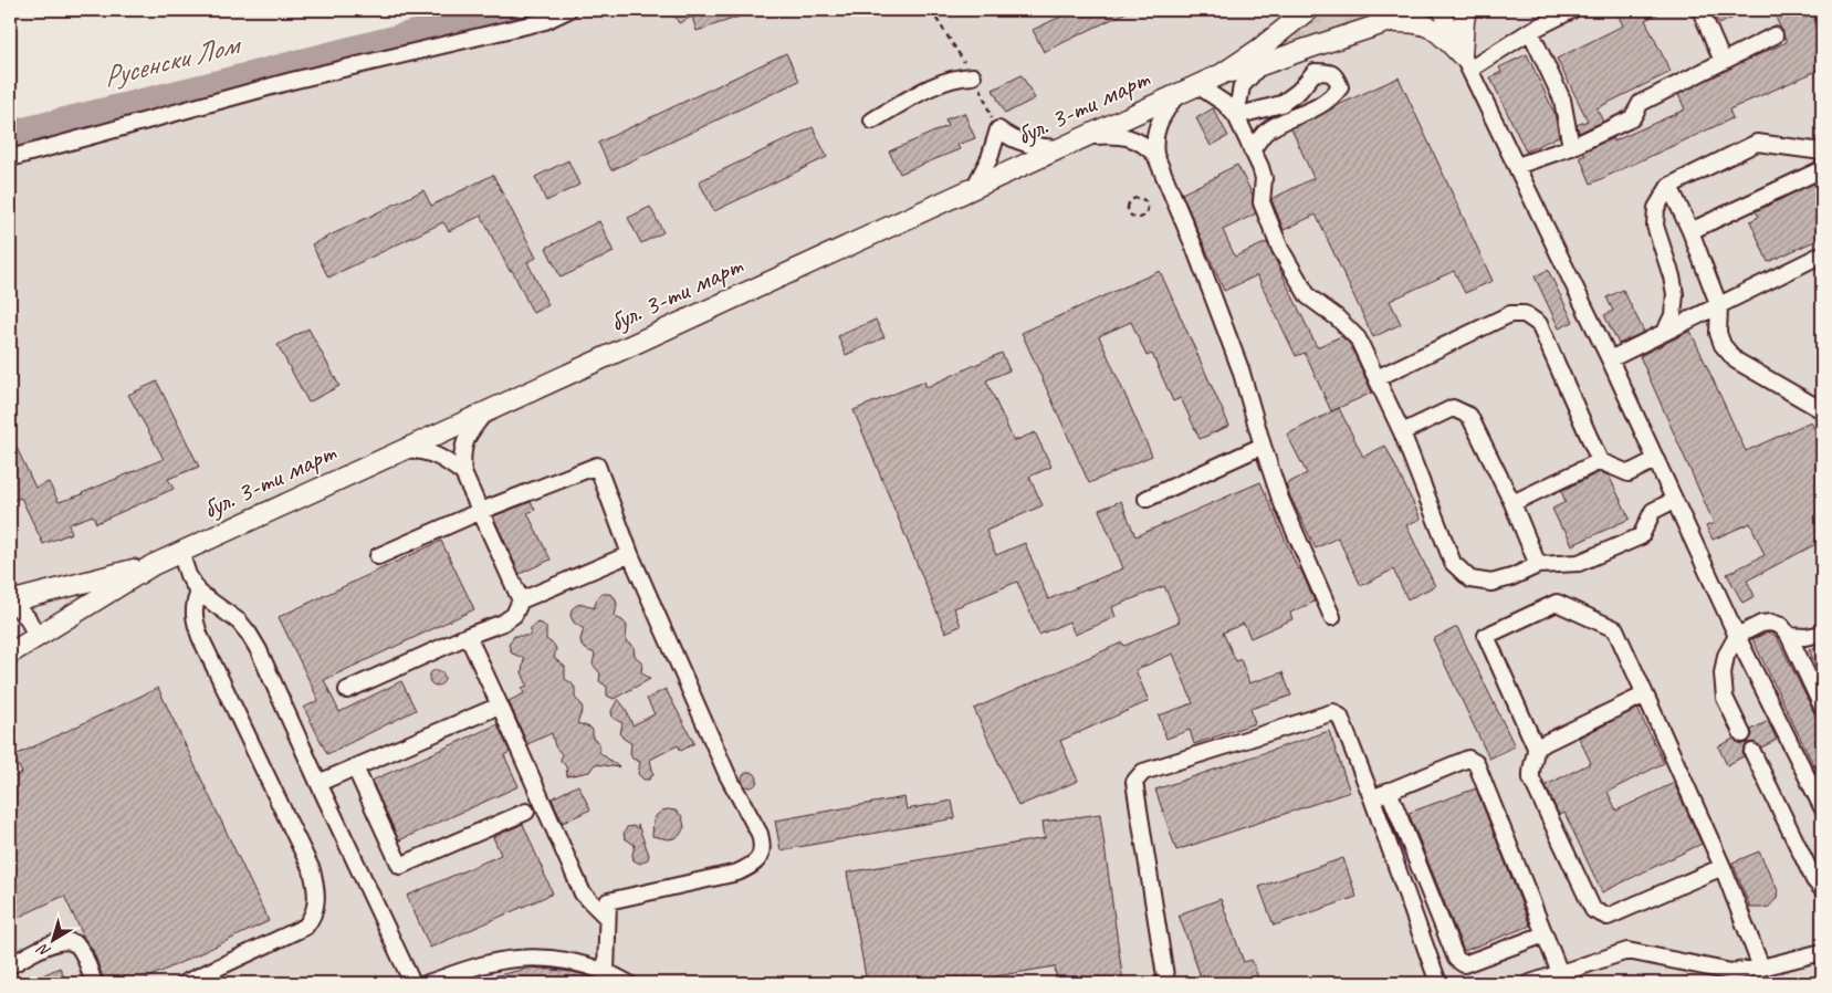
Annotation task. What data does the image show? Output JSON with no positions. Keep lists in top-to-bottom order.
{
  "streets": {
    "main road": ["бул. 3-ти март"]
  },
  "water": ["Русенски Лом"],
  "north": "bottom left"
}
